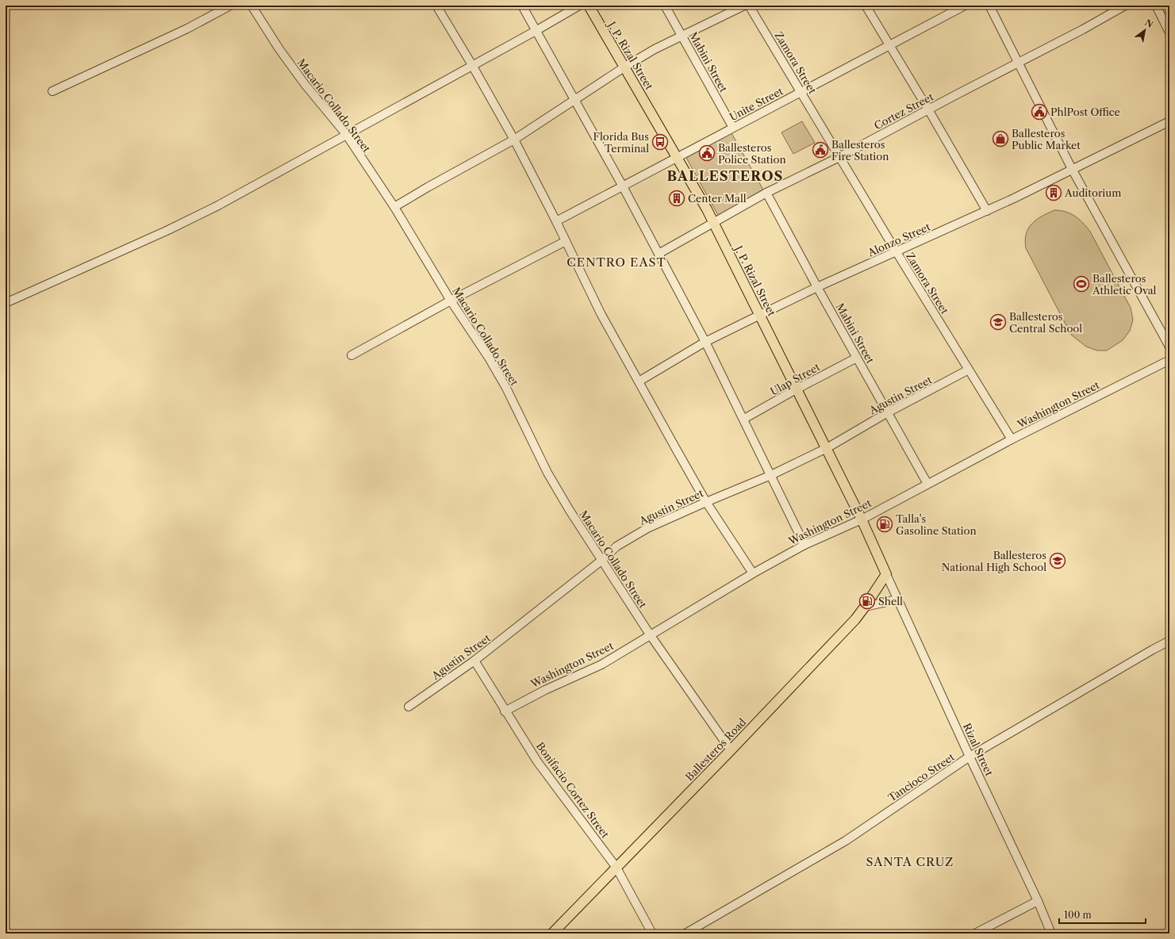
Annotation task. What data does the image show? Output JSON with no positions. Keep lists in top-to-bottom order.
{
  "streets": {
    "main road": ["J. P. Rizal Street", "Ballesteros Road"],
    "street": [
      "Mabini Street",
      "Zamora Street",
      "Unite Street",
      "Macario Collado Street",
      "Cortez Street",
      "Alonzo Street",
      "Ulap Street",
      "Agustin Street",
      "Washington Street",
      "Rizal Street",
      "Tancioco Street",
      "Bonifacio Cortez Street"
    ]
  },
  "crossings": [
    ["J. P. Rizal Street", "Unite Street"],
    ["J. P. Rizal Street", "Cortez Street"],
    ["J. P. Rizal Street", "Alonzo Street"],
    ["J. P. Rizal Street", "Ulap Street"],
    ["J. P. Rizal Street", "Agustin Street"],
    ["J. P. Rizal Street", "Washington Street"],
    ["J. P. Rizal Street", "Ballesteros Road"],
    ["J. P. Rizal Street", "Rizal Street"],
    ["Mabini Street", "Unite Street"],
    ["Mabini Street", "Cortez Street"],
    ["Mabini Street", "Alonzo Street"],
    ["Mabini Street", "Ulap Street"],
    ["Mabini Street", "Agustin Street"],
    ["Mabini Street", "Washington Street"],
    ["Zamora Street", "Unite Street"],
    ["Zamora Street", "Cortez Street"],
    ["Zamora Street", "Alonzo Street"],
    ["Zamora Street", "Agustin Street"],
    ["Zamora Street", "Washington Street"],
    ["Macario Collado Street", "Agustin Street"],
    ["Macario Collado Street", "Washington Street"],
    ["Macario Collado Street", "Ballesteros Road"],
    ["Agustin Street", "Bonifacio Cortez Street"],
    ["Washington Street", "Bonifacio Cortez Street"],
    ["Ballesteros Road", "Rizal Street"],
    ["Ballesteros Road", "Bonifacio Cortez Street"],
    ["Rizal Street", "Tancioco Street"]
  ],
  "districts": ["BALLESTEROS", "CENTRO EAST", "SANTA CRUZ"],
  "places": {
    "public building": ["PhlPost Office", "Ballesteros Fire Station", "Ballesteros Police Station"],
    "shop": ["Ballesteros Public Market"],
    "bus stop": ["Florida Bus Terminal"],
    "building": ["Auditorium", "Center Mall"],
    "sports": ["Ballesteros Athletic Oval"],
    "school or university": ["Ballesteros Central School", "Ballesteros National High School"],
    "fuel station": ["Talla's Gasoline Station", "Shell"]
  },
  "scale_bar": "100 m",
  "north": "top right"
}
